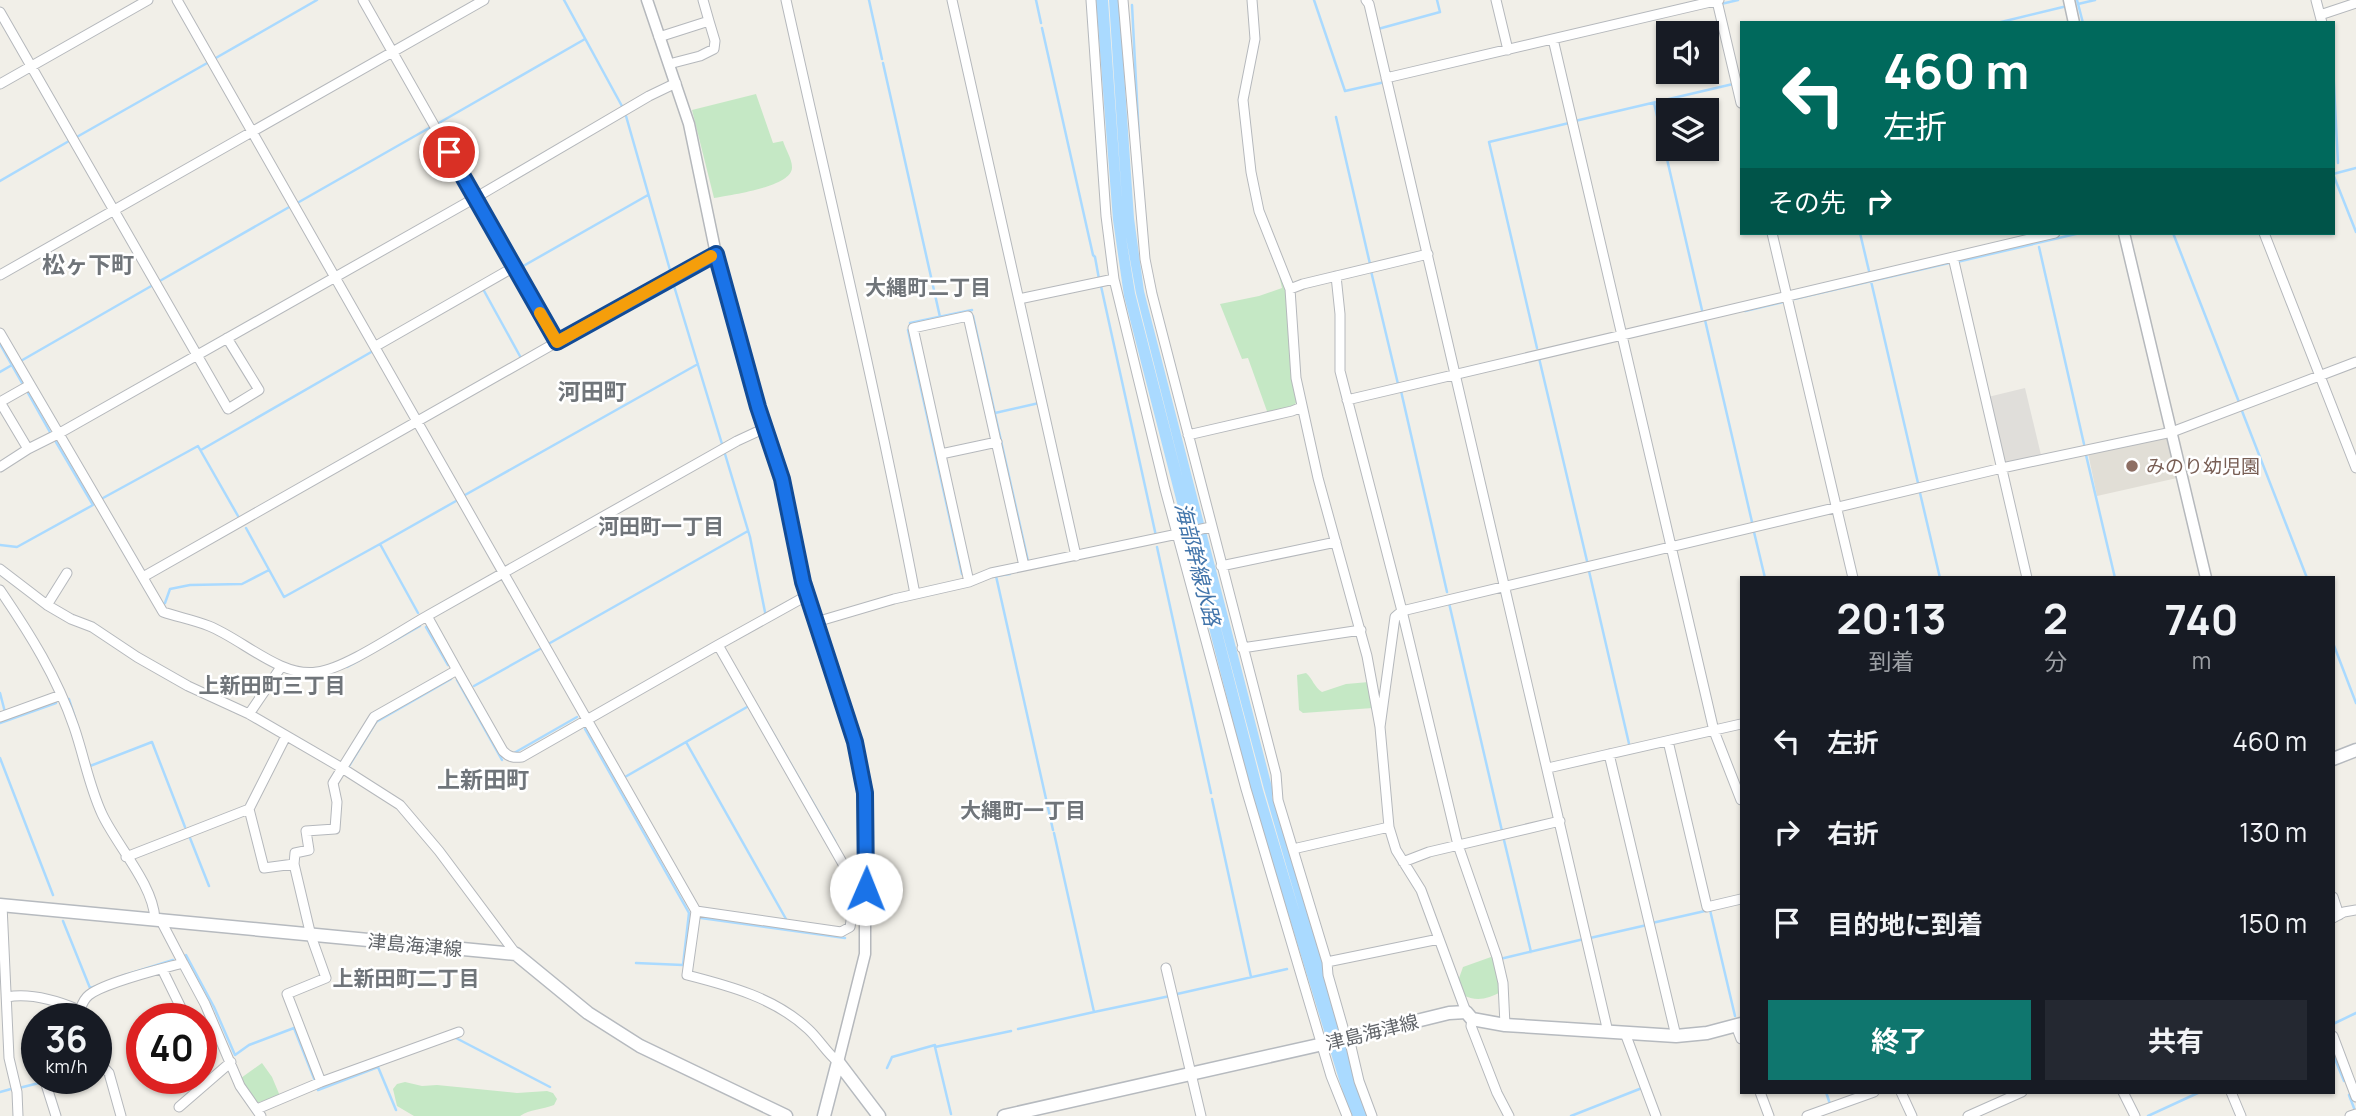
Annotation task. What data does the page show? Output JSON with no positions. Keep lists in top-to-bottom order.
{
  "streets": {
    "main road": ["津島海津線"]
  },
  "districts": [
    "松ヶ下町",
    "大縄町二丁目",
    "河田町",
    "河田町一丁目",
    "上新田町三丁目",
    "上新田町",
    "大縄町一丁目",
    "上新田町二丁目"
  ],
  "water": ["海部幹線水路"],
  "places": ["みのり幼児園"],
  "page": {
    "turn": ["460 m", "左折"],
    "then": "その先",
    "eta": [
      "20:13",
      "到着",
      "2",
      "分",
      "740",
      "m"
    ],
    "list": [
      {
        "name": "左折",
        "value": "460 m"
      },
      {
        "name": "右折",
        "value": "130 m"
      },
      {
        "name": "目的地に到着",
        "value": "150 m"
      }
    ],
    "buttons": ["終了", "共有"],
    "speed": "36 km/h",
    "limit": "40"
  }
}
